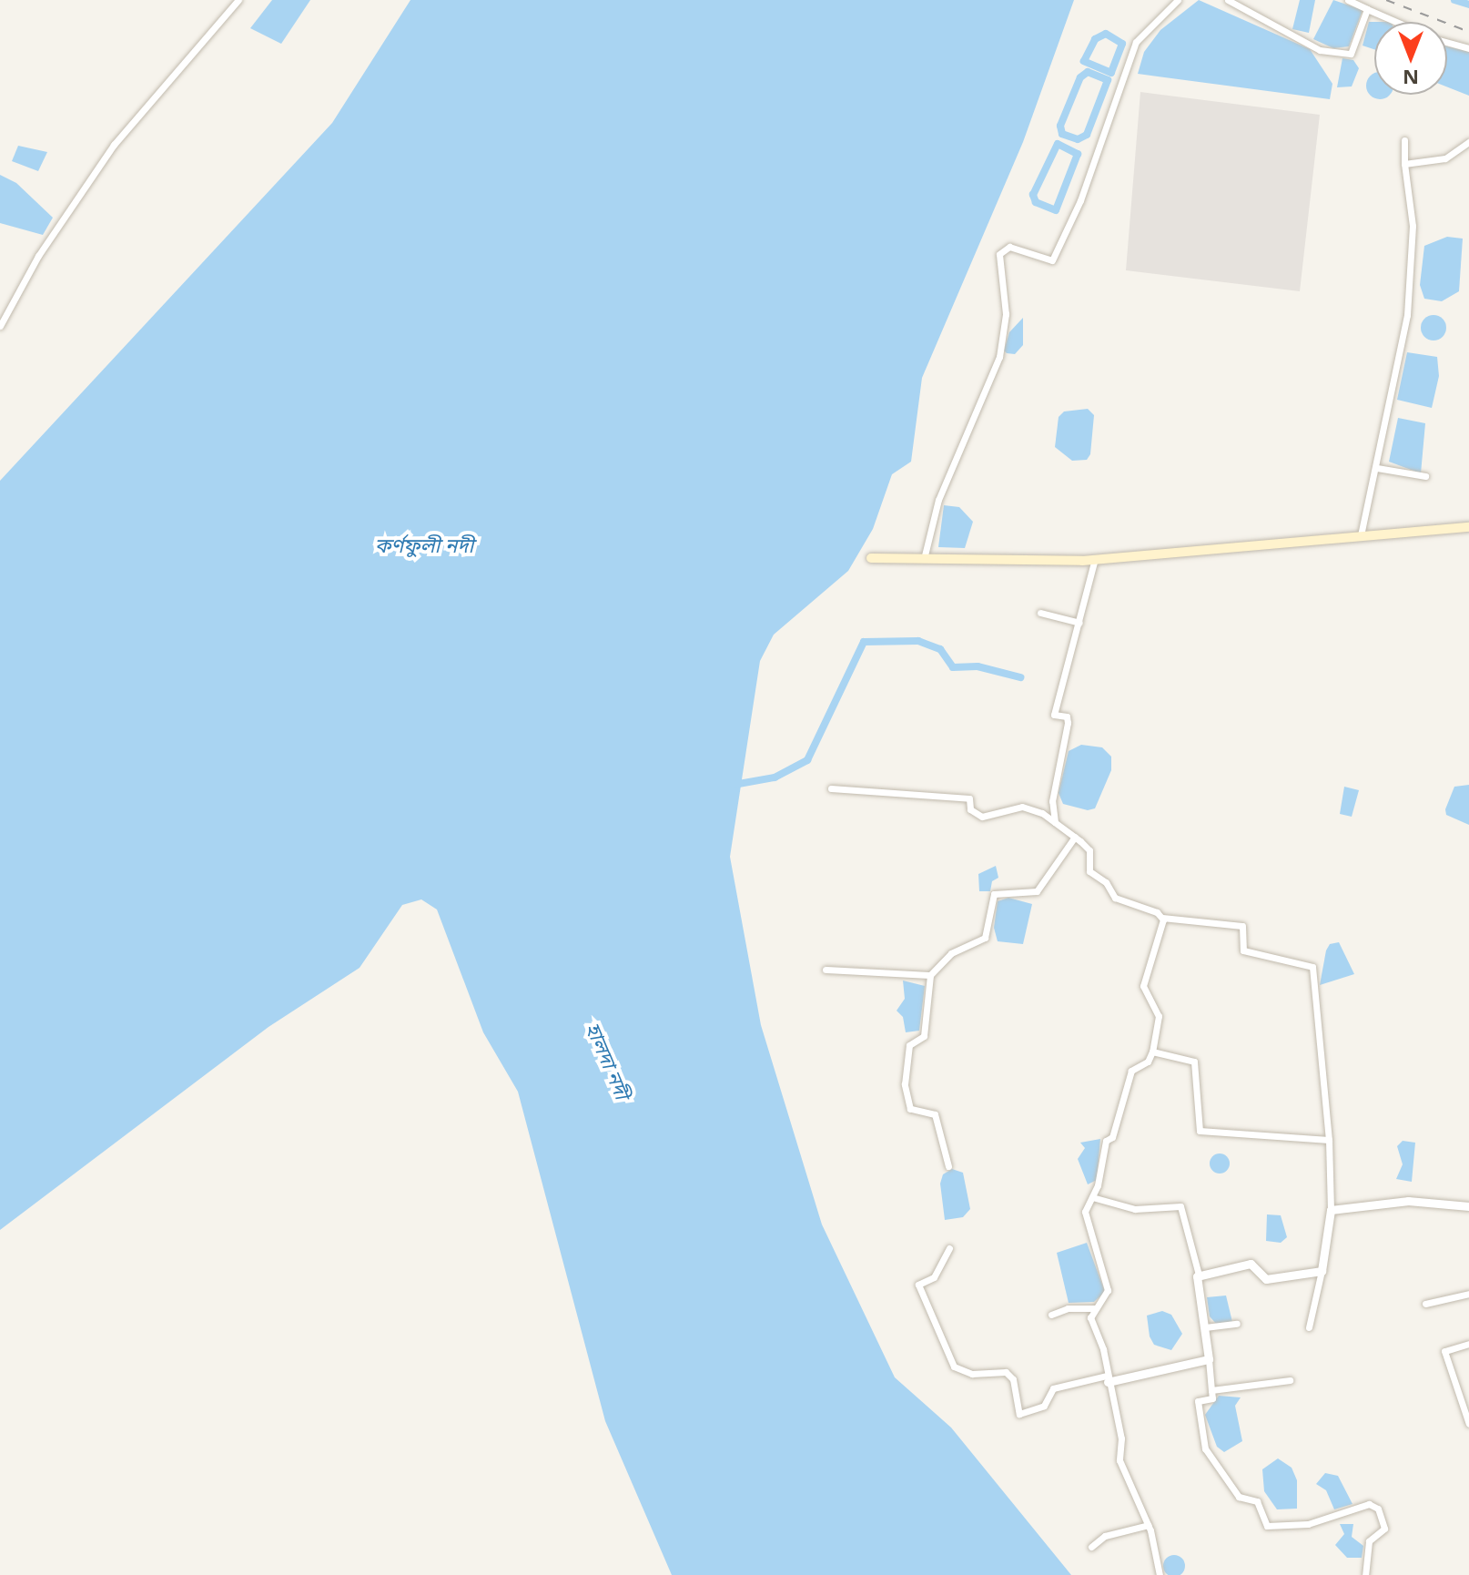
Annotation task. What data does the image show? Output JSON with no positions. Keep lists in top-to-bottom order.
{
  "water": ["কর্ণফুলী নদী", "হালদা নদী"],
  "north": "bottom"
}
